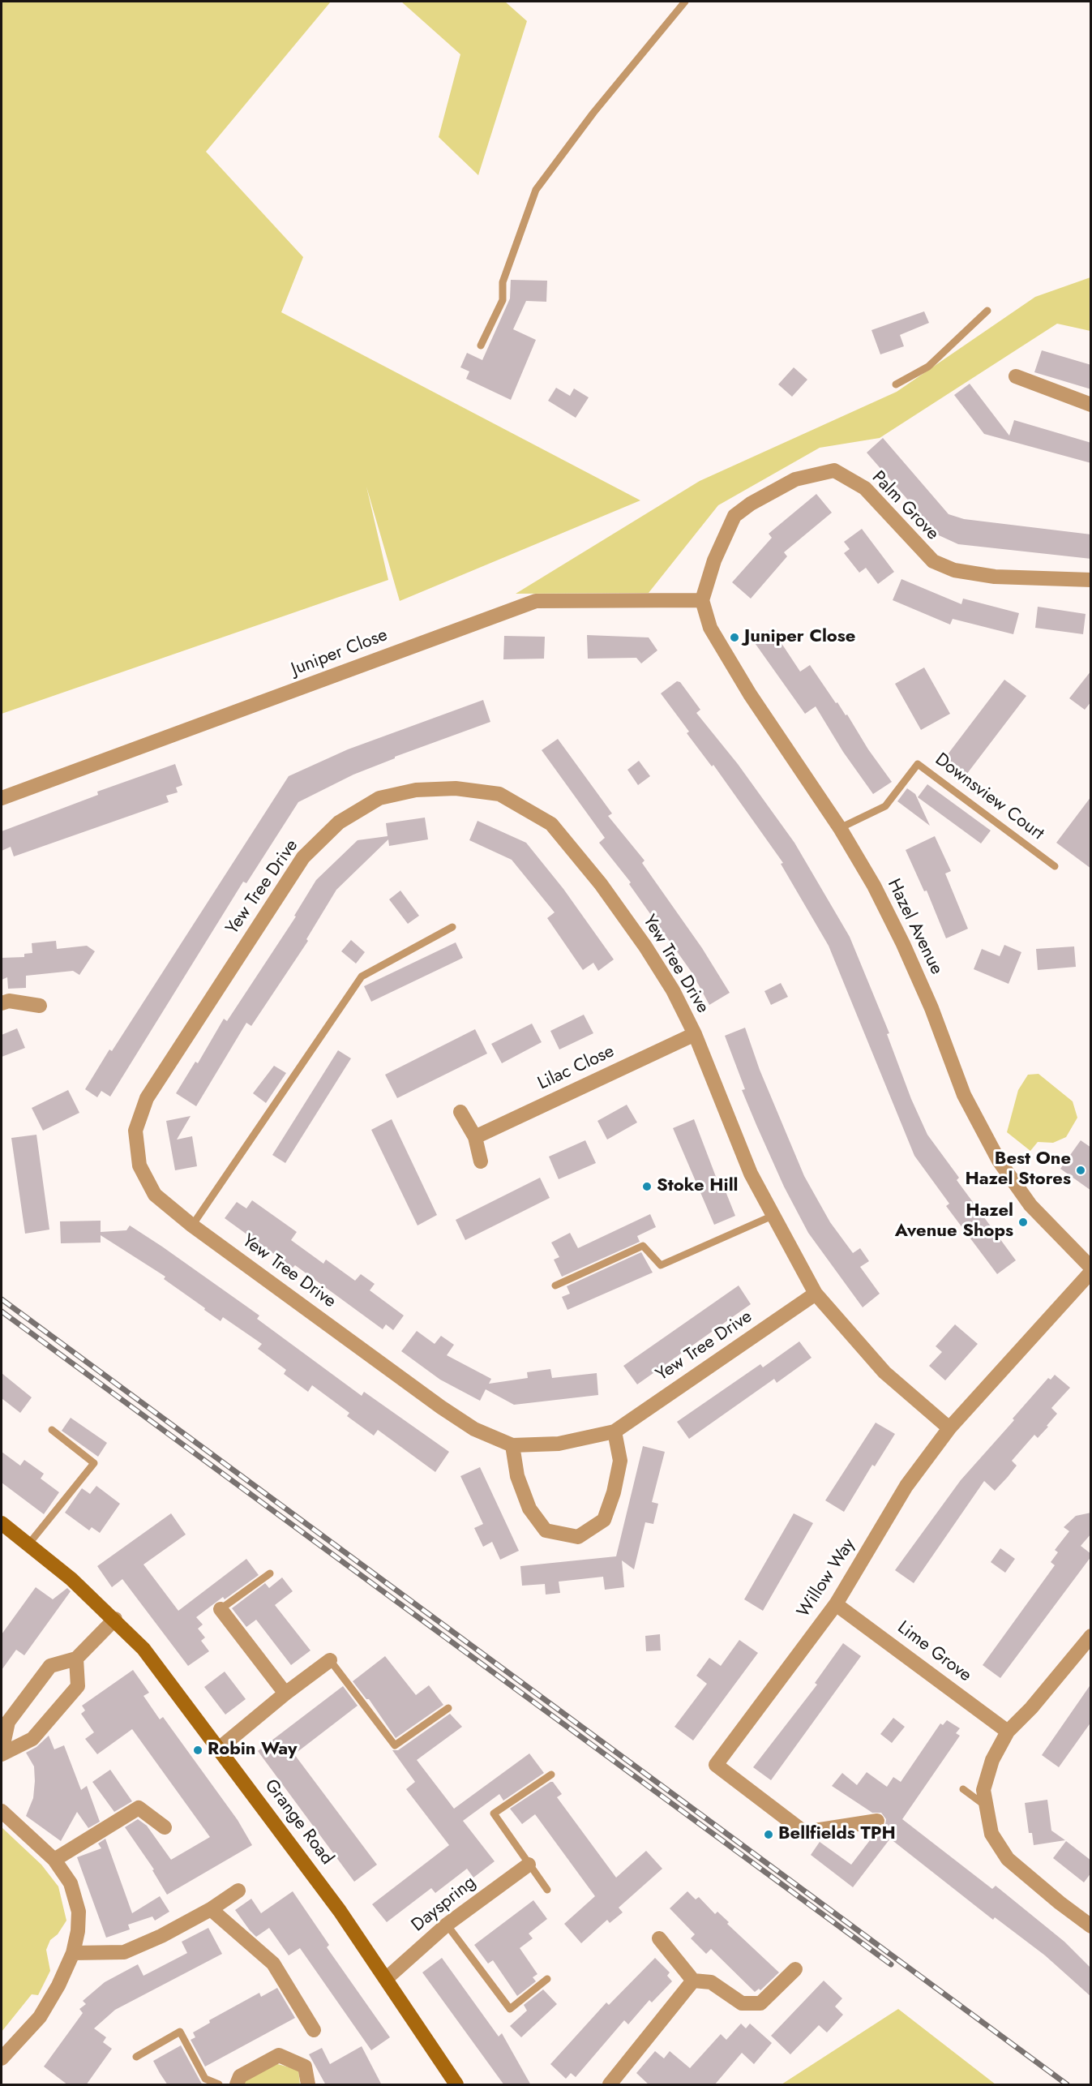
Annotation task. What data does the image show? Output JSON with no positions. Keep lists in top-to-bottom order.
{
  "streets": {
    "street": [
      "Palm Grove",
      "Juniper Close",
      "Yew Tree Drive",
      "Hazel Avenue",
      "Lilac Close",
      "Willow Way",
      "Lime Grove",
      "Grange Road",
      "Dayspring"
    ],
    "lane": ["Downsview Court"]
  },
  "crossings": [
    ["Palm Grove", "Juniper Close"],
    ["Palm Grove", "Hazel Avenue"],
    ["Juniper Close", "Hazel Avenue"],
    ["Downsview Court", "Hazel Avenue"],
    ["Yew Tree Drive", "Lilac Close"],
    ["Yew Tree Drive", "Willow Way"],
    ["Willow Way", "Lime Grove"],
    ["Grange Road", "Dayspring"]
  ],
  "places": [
    "Juniper Close",
    "Best One Hazel Stores",
    "Stoke Hill",
    "Hazel Avenue Shops",
    "Robin Way",
    "Bellfields TPH"
  ]
}
